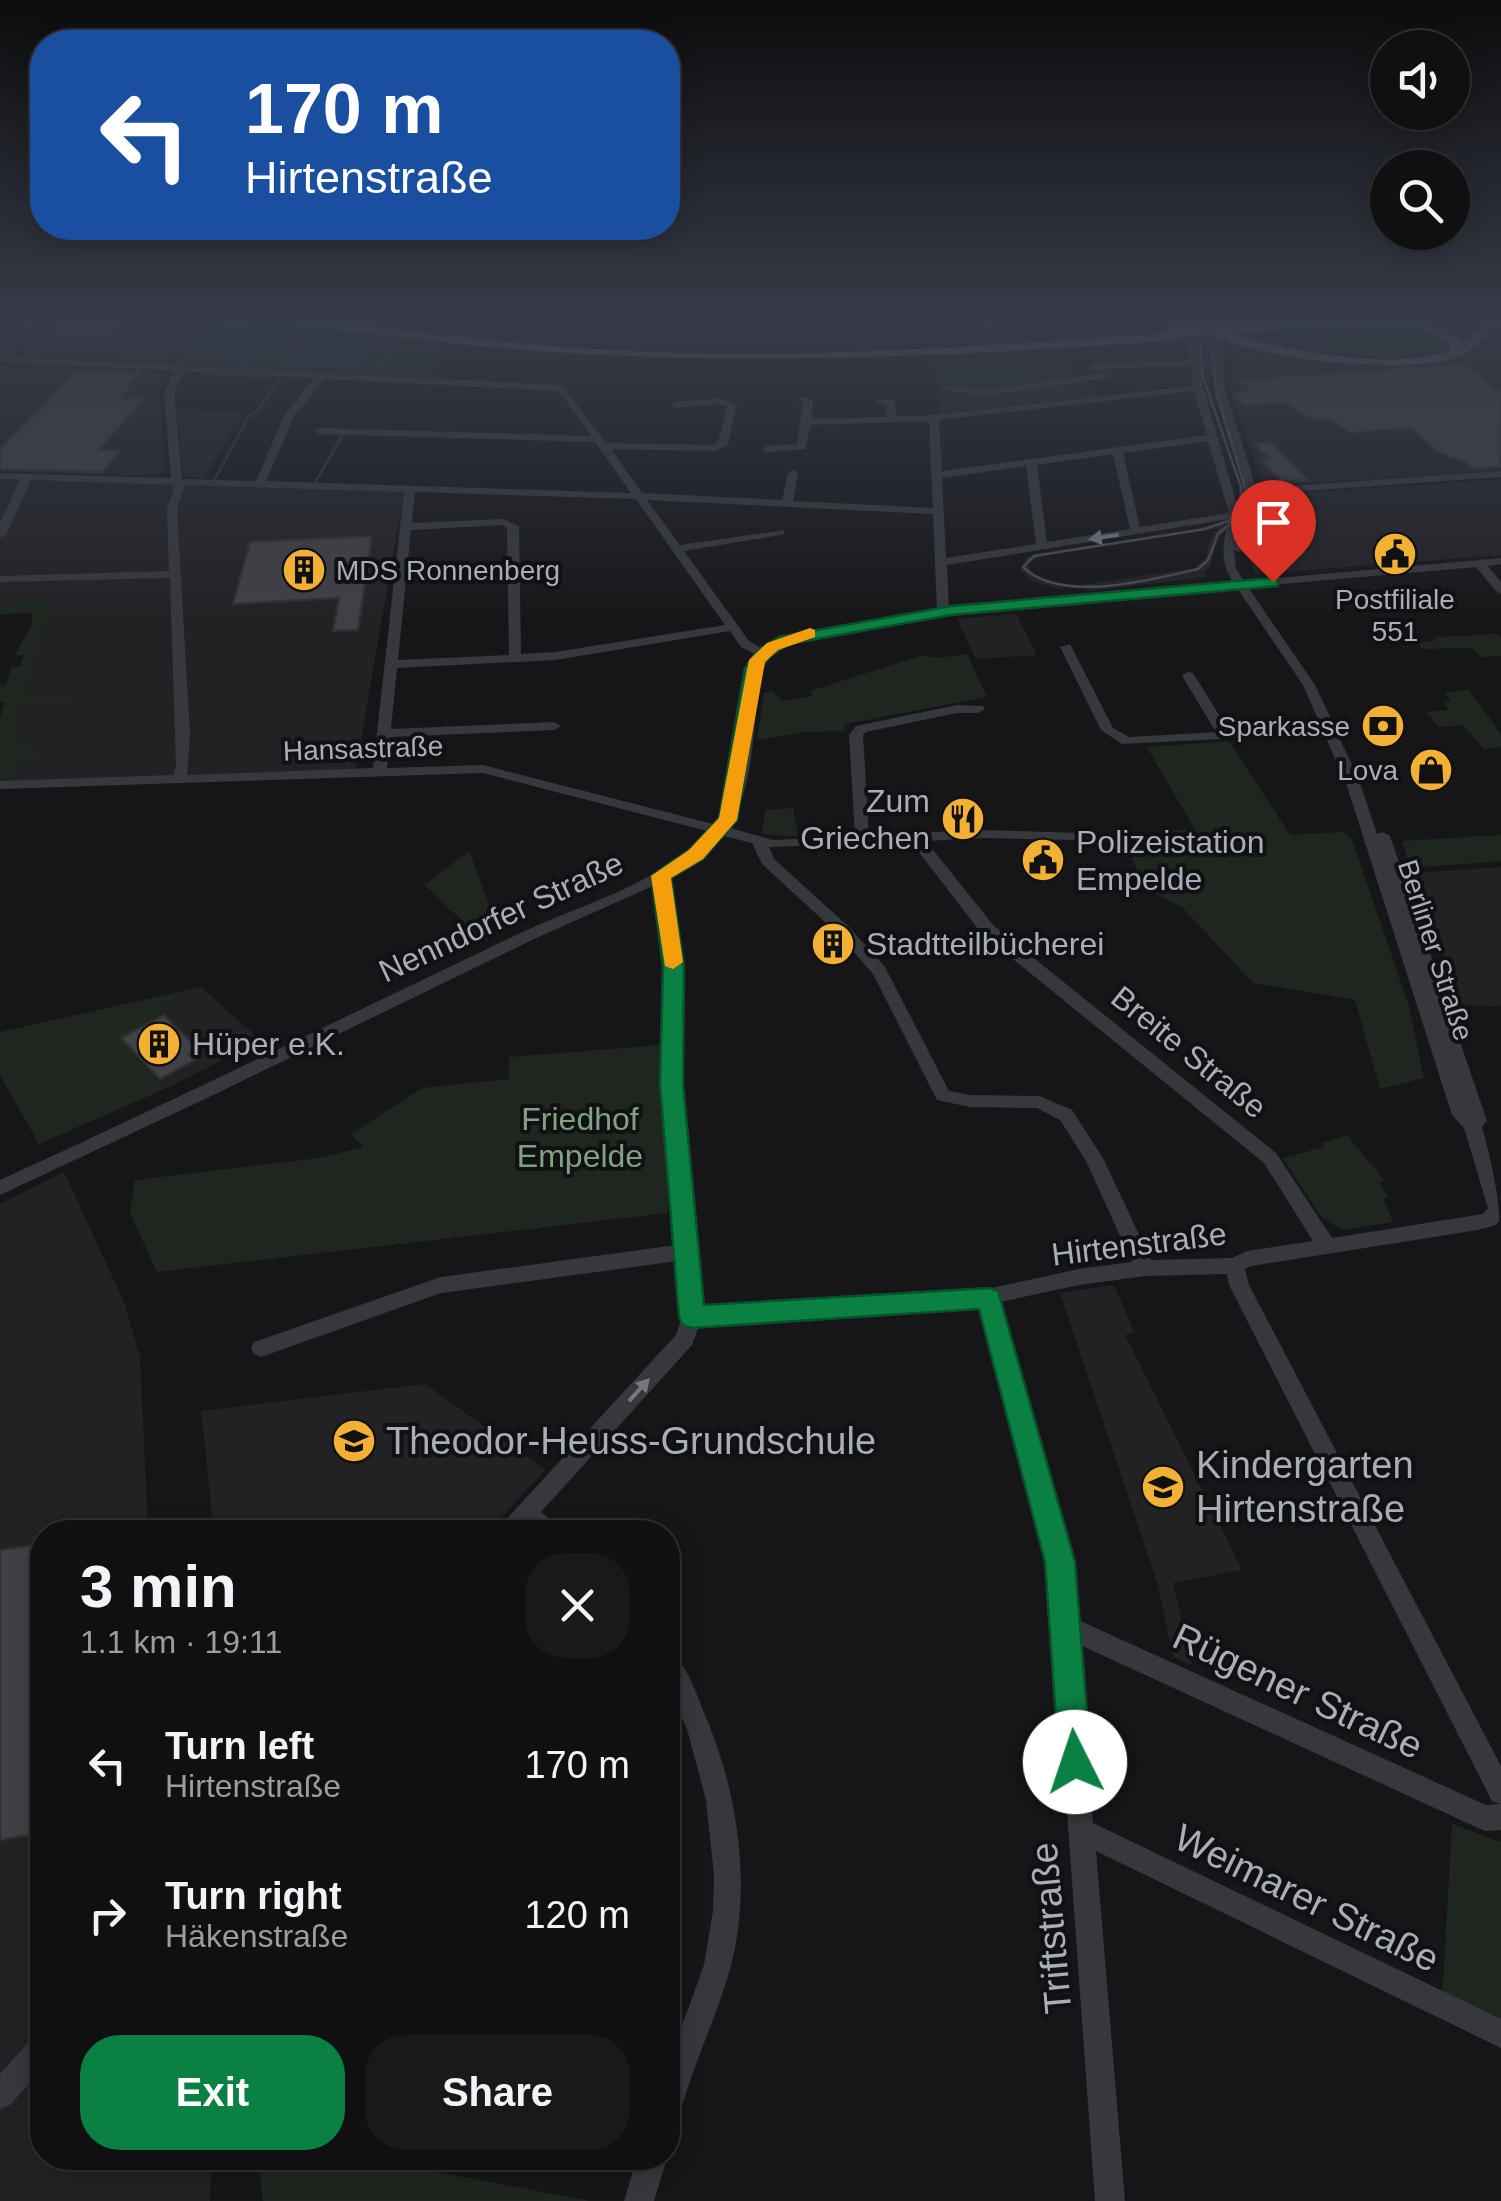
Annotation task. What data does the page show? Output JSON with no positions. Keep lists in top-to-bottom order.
{
  "streets": {
    "street": [
      "Hansastraße",
      "Nenndorfer Straße",
      "Berliner Straße",
      "Breite Straße",
      "Hirtenstraße",
      "Rügener Straße",
      "Weimarer Straße",
      "Triftstraße"
    ]
  },
  "crossings": [
    ["Hansastraße", "Nenndorfer Straße"],
    ["Hansastraße", "Breite Straße"],
    ["Berliner Straße", "Hirtenstraße"],
    ["Breite Straße", "Hirtenstraße"],
    ["Hirtenstraße", "Triftstraße"],
    ["Rügener Straße", "Triftstraße"],
    ["Weimarer Straße", "Triftstraße"]
  ],
  "parks": ["Friedhof Empelde"],
  "places": {
    "public building": ["Postfiliale 551", "Polizeistation Empelde"],
    "building": ["MDS Ronnenberg", "Stadtteilbücherei", "Hüper e.K."],
    "bank": ["Sparkasse"],
    "shop": ["Lova"],
    "restaurant": ["Zum Griechen"],
    "school or university": ["Theodor-Heuss-Grundschule", "Kindergarten Hirtenstraße"]
  },
  "page": {
    "turn": ["170 m", "Hirtenstraße"],
    "heading": ["3 min", "1.1 km · 19:11"],
    "list": [
      {
        "name": "Turn left",
        "note": "Hirtenstraße",
        "value": "170 m"
      },
      {
        "name": "Turn right",
        "note": "Häkenstraße",
        "value": "120 m"
      }
    ],
    "buttons": ["Exit", "Share"]
  }
}
